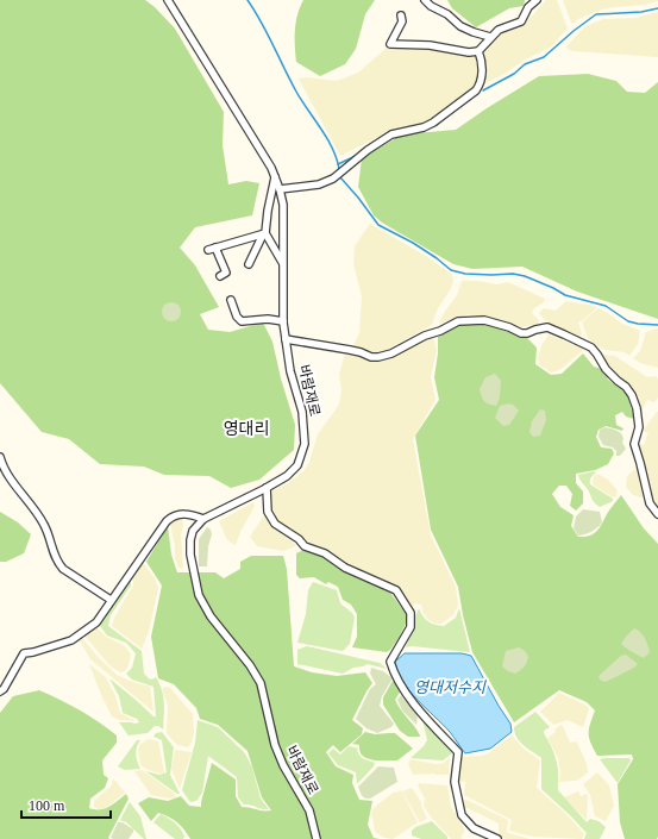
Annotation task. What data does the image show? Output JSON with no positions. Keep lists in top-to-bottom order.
{
  "streets": {
    "street": ["바람재로"]
  },
  "districts": ["영대리"],
  "water": ["영대저수지"],
  "scale_bar": "100 m"
}
